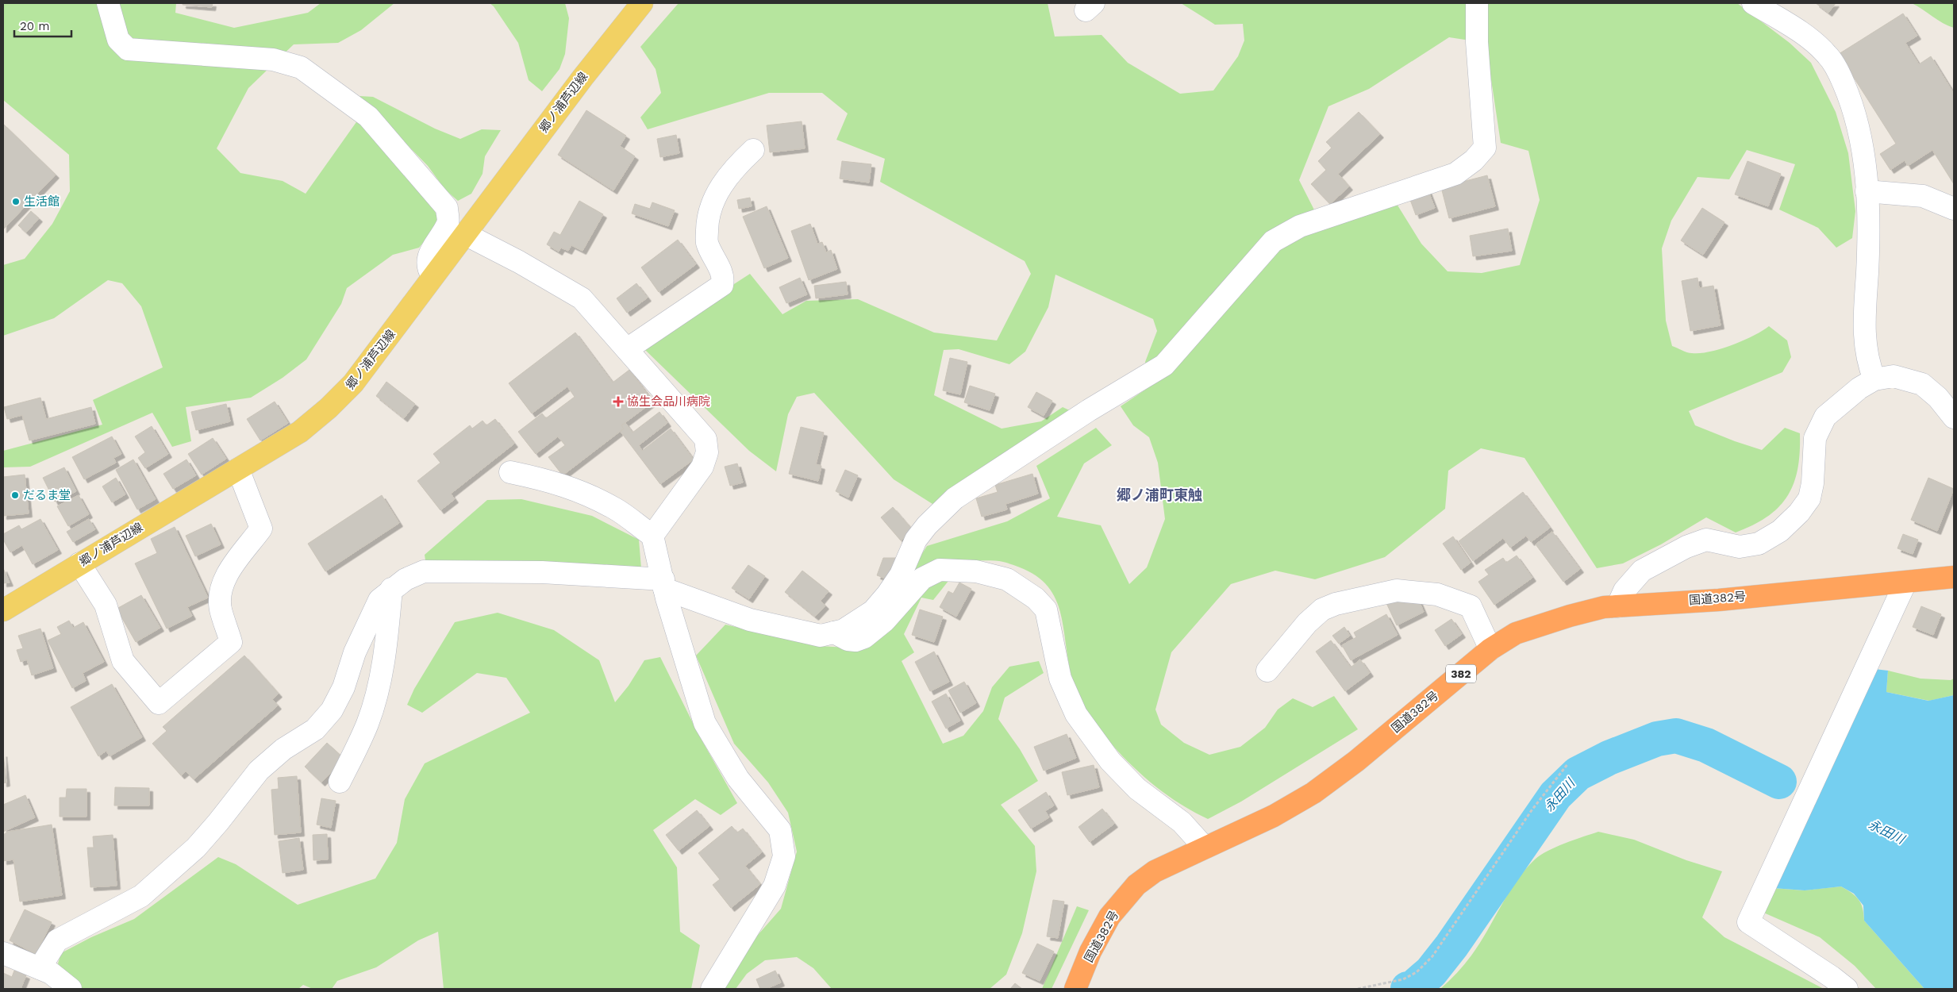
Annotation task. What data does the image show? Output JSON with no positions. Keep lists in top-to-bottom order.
{
  "streets": {
    "highway": ["国道382号", "382"],
    "main road": ["郷ノ浦芦辺線"]
  },
  "districts": ["郷ノ浦町東触"],
  "water": ["永田川"],
  "places": {
    "other": ["生活館", "だるま堂"],
    "health": ["協生会品川病院"]
  },
  "scale_bar": "20 m"
}
